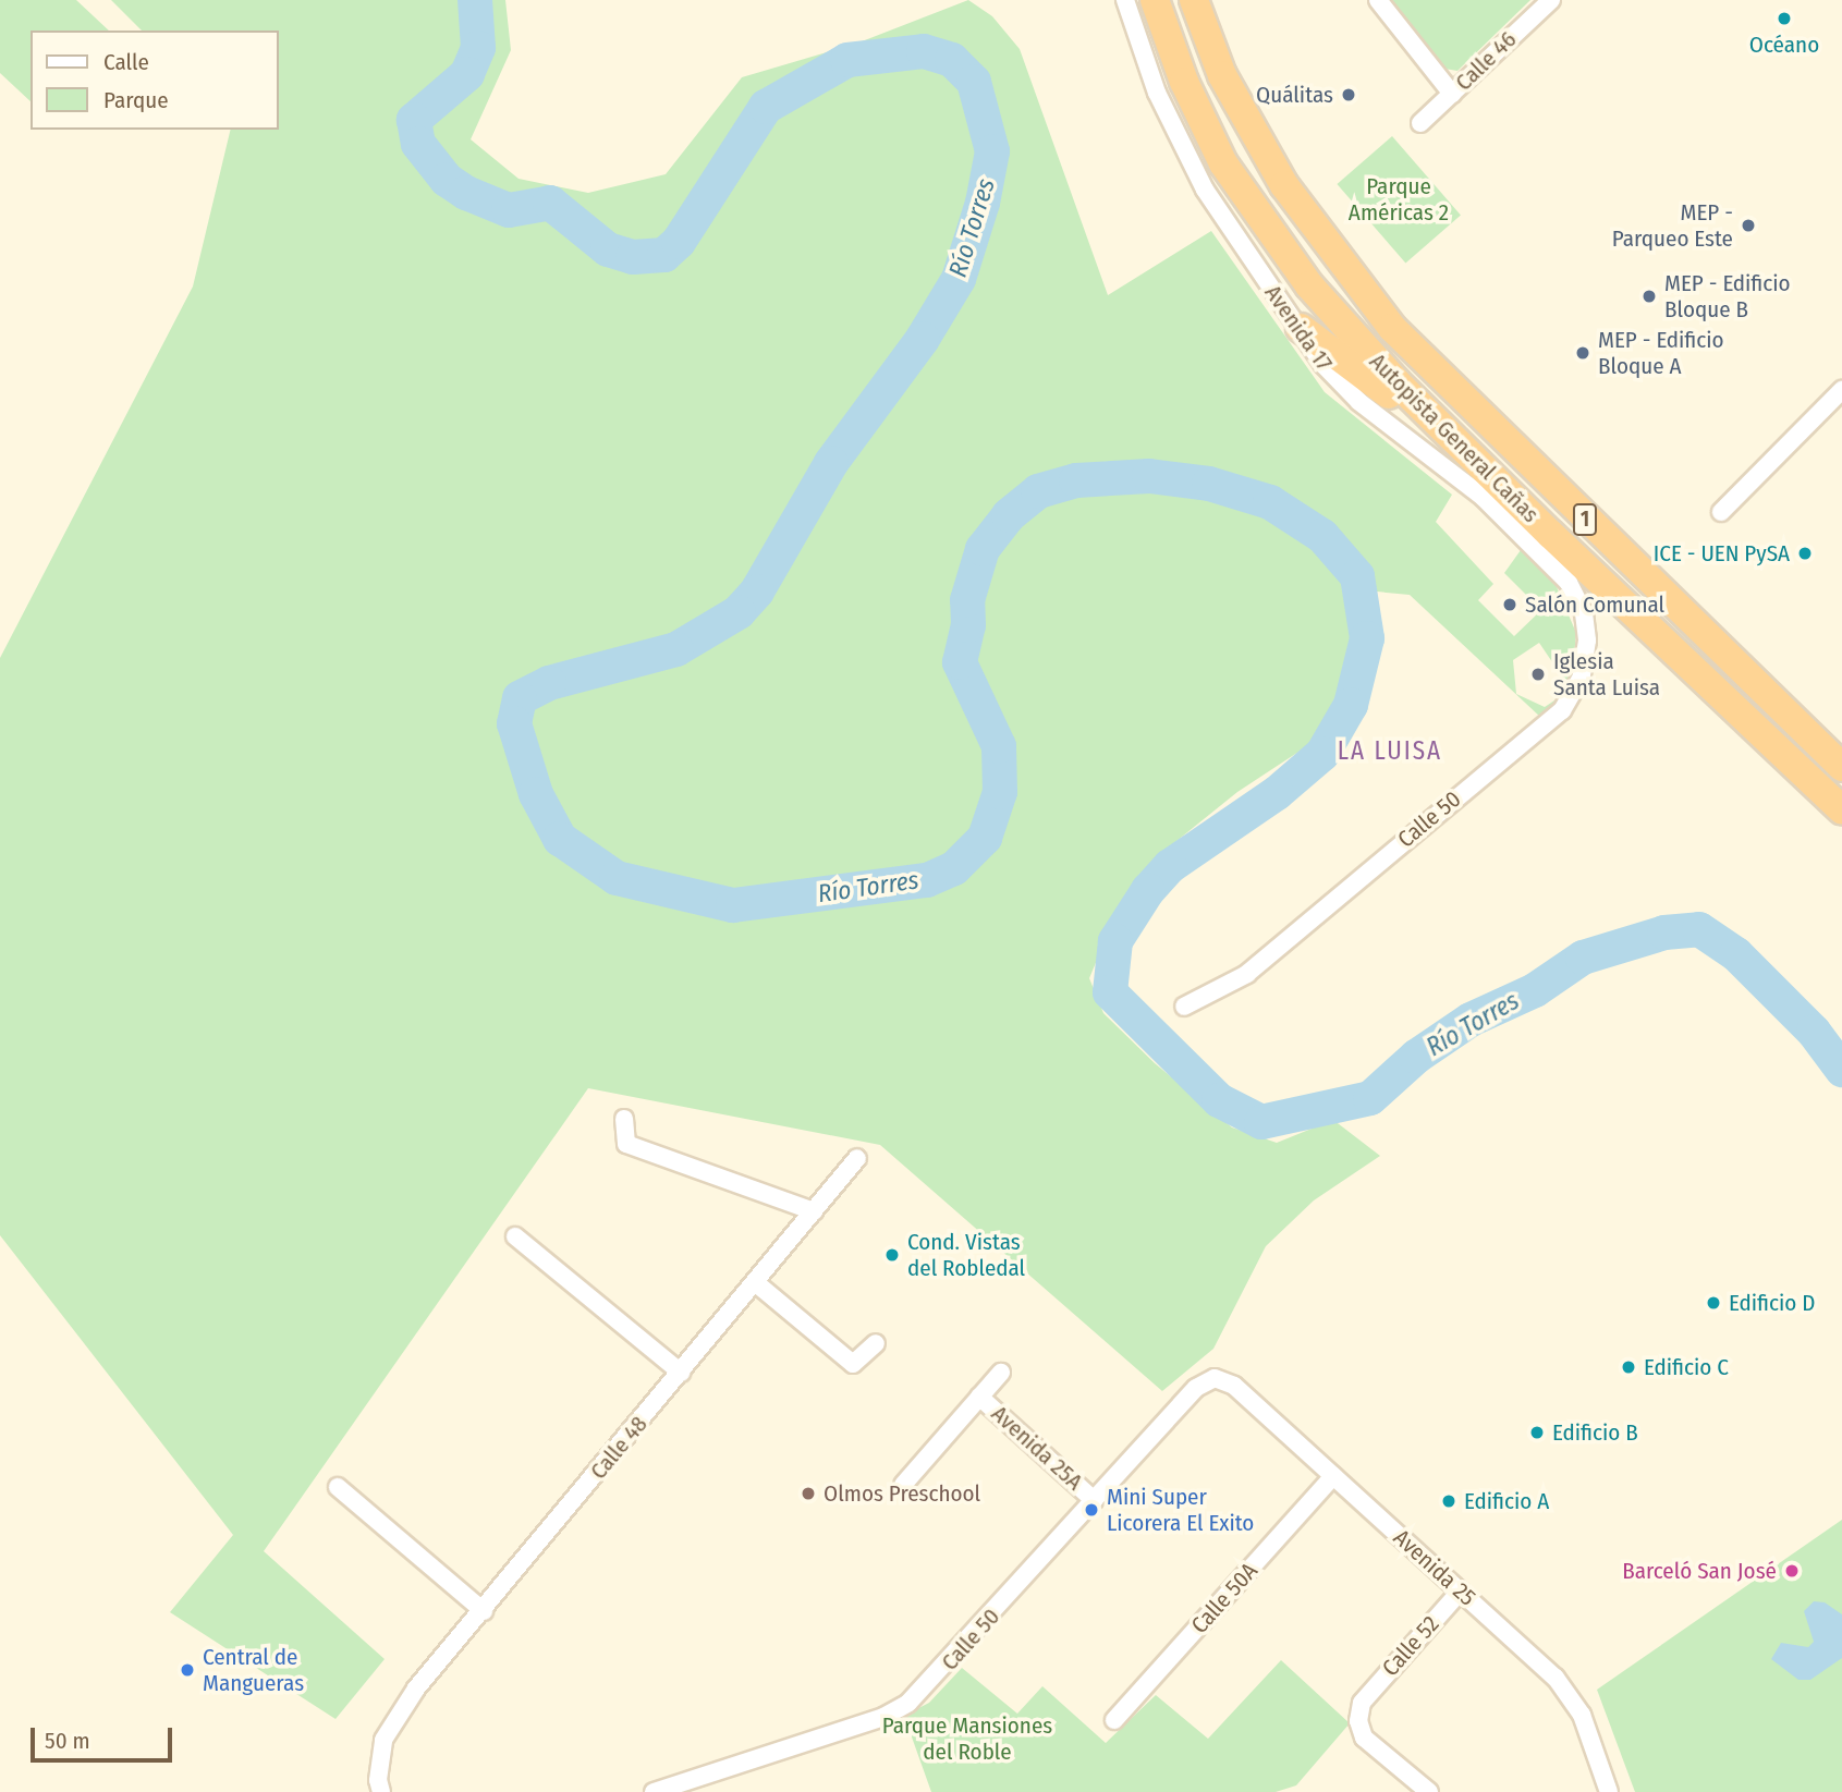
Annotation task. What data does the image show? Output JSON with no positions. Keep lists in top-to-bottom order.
{
  "streets": {
    "highway": ["Autopista General Cañas", "1"],
    "street": [
      "Calle 46",
      "Avenida 17",
      "Calle 50",
      "Calle 48",
      "Avenida 25A",
      "Avenida 25",
      "Calle 50A",
      "Calle 52"
    ]
  },
  "crossings": [
    ["Avenida 17", "Calle 50"],
    ["Calle 50", "Avenida 25A"],
    ["Calle 50", "Avenida 25"],
    ["Avenida 25", "Calle 50A"],
    ["Avenida 25", "Calle 52"]
  ],
  "districts": ["LA LUISA"],
  "water": ["Río Torres"],
  "parks": ["Parque Américas 2", "Parque Mansiones del Roble"],
  "places": [
    "Océano",
    "Quálitas",
    "MEP - Parqueo Este",
    "MEP - Edificio Bloque B",
    "MEP - Edificio Bloque A",
    "ICE - UEN PySA",
    "Salón Comunal",
    "Iglesia Santa Luisa",
    "Cond. Vistas del Robledal",
    "Edificio D",
    "Edificio C",
    "Edificio B",
    "Olmos Preschool",
    "Edificio A",
    "Mini Super Licorera El Exito",
    "Barceló San José",
    "Central de Mangueras"
  ],
  "legend": ["Calle", "Parque"],
  "scale_bar": "50 m"
}
